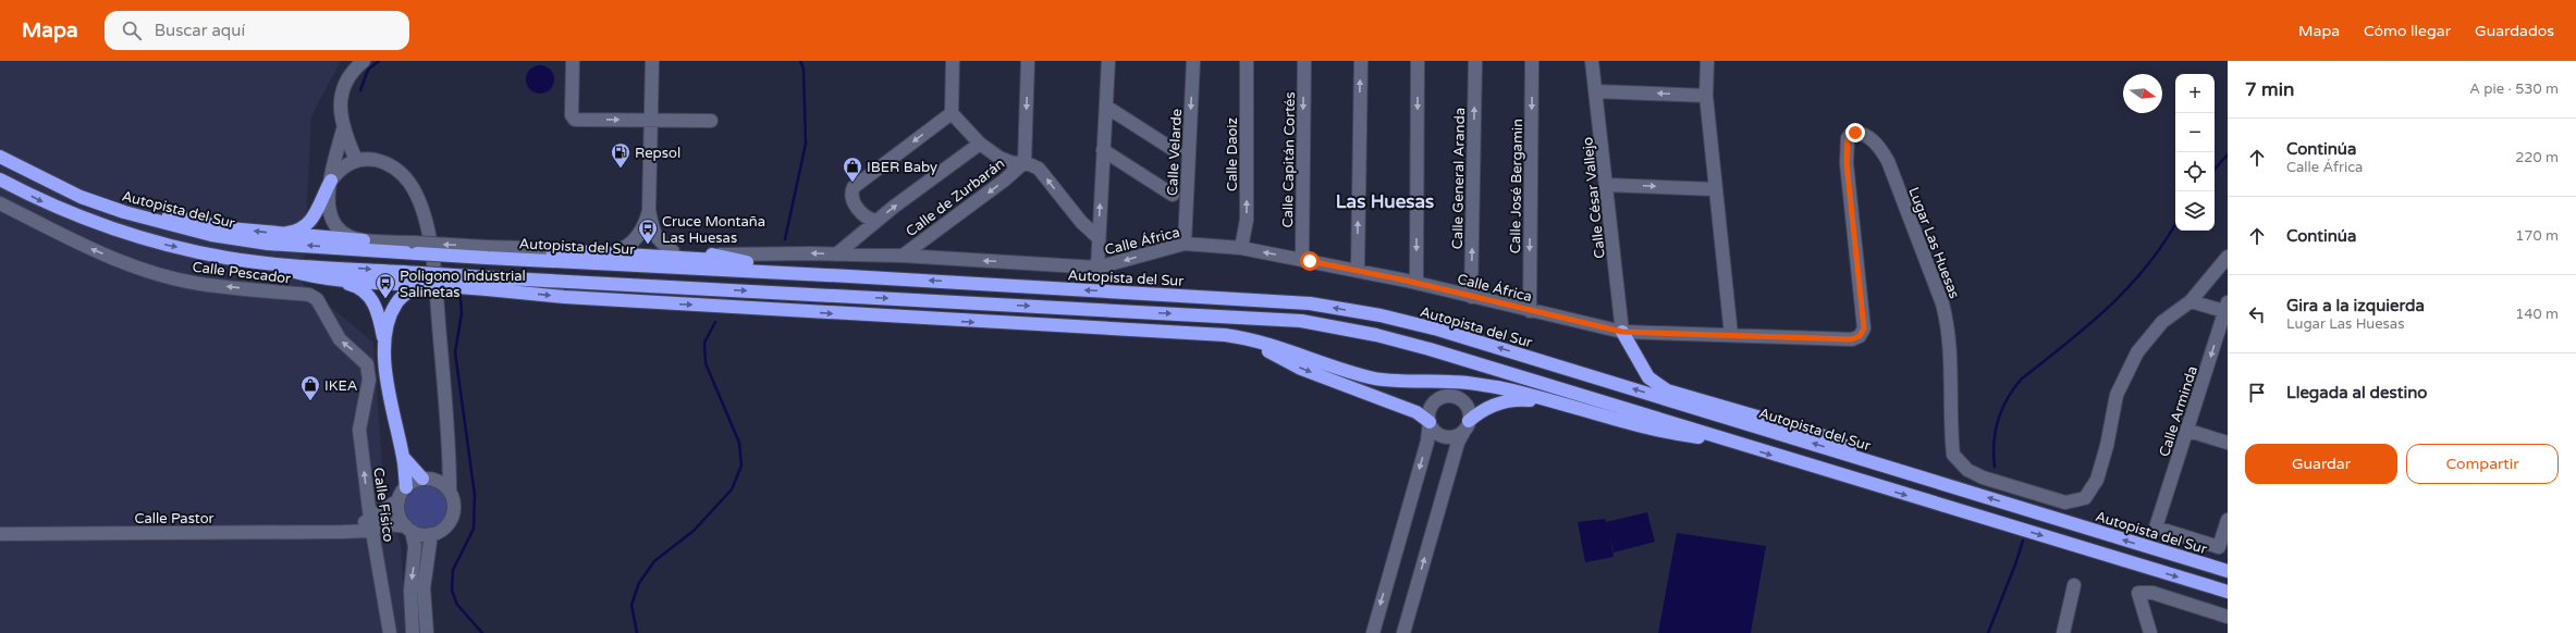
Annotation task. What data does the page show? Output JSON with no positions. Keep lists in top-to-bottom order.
{
  "streets": {
    "highway": ["Autopista del Sur"],
    "street": [
      "Calle Velarde",
      "Calle Daoiz",
      "Calle Capitán Cortés",
      "Calle General Aranda",
      "Calle José Bergamin",
      "Calle de Zurbarán",
      "Calle César Vallejo",
      "Calle África",
      "Lugar Las Huesas",
      "Calle Pescador",
      "Calle Arminda",
      "Calle Físico",
      "Calle Pastor"
    ]
  },
  "crossings": [
    ["Calle Velarde", "Calle África"],
    ["Calle Daoiz", "Calle África"],
    ["Calle Capitán Cortés", "Calle África"],
    ["Calle General Aranda", "Calle África"],
    ["Calle José Bergamin", "Calle África"],
    ["Calle de Zurbarán", "Calle África"],
    ["Calle César Vallejo", "Calle África"],
    ["Autopista del Sur", "Calle África"],
    ["Calle África", "Lugar Las Huesas"],
    ["Calle Pescador", "Calle Físico"]
  ],
  "one_way": ["Calle Pescador", "Calle Arminda"],
  "districts": ["Las Huesas"],
  "places": {
    "fuel station": ["Repsol"],
    "shop": ["IBER Baby", "IKEA"],
    "bus stop": ["Cruce Montaña Las Huesas", "Poligono Industrial Salinetas"]
  },
  "north": "right",
  "page": {
    "header": "Mapa",
    "search": "Buscar aquí",
    "nav": ["Mapa", "Cómo llegar", "Guardados"],
    "heading": ["7 min", "A pie · 530 m"],
    "map_buttons": ["+", "−"],
    "list": [
      ["Continúa", "Calle África", "220 m"],
      ["Continúa", "170 m"],
      ["Gira a la izquierda", "Lugar Las Huesas", "140 m"],
      "Llegada al destino"
    ],
    "buttons": ["Guardar", "Compartir"]
  }
}
